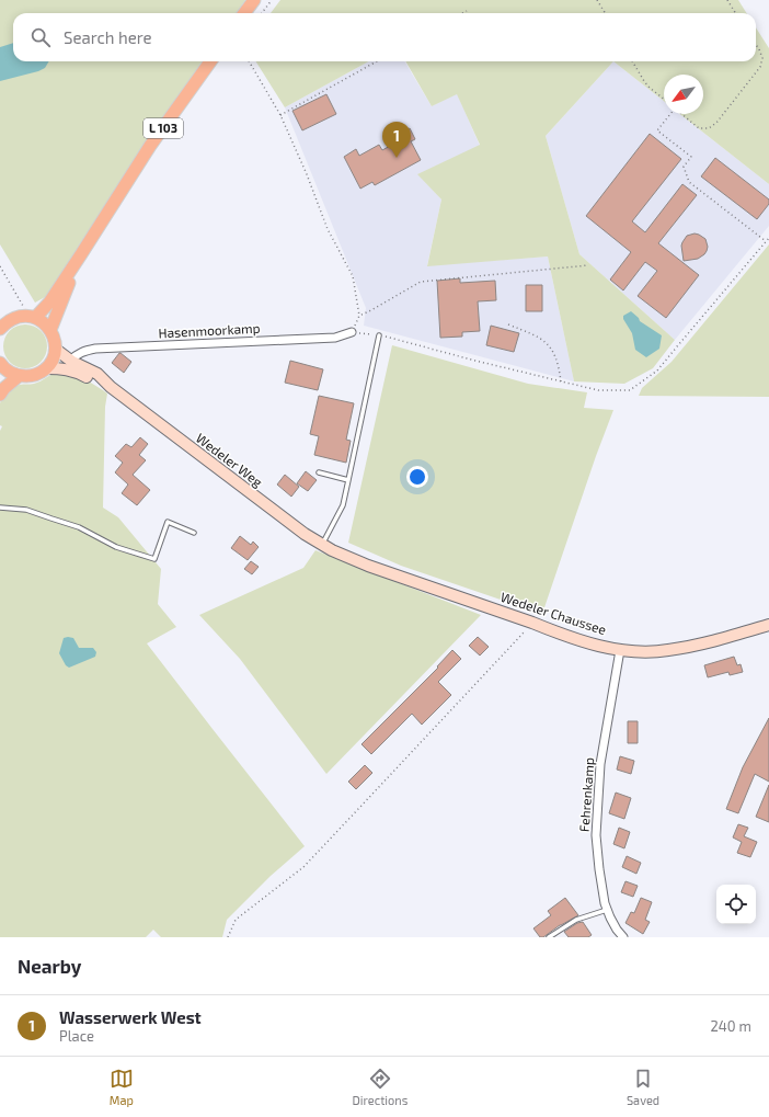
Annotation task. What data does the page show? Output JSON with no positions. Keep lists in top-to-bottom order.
{
  "streets": {
    "main road": ["L 103", "Wedeler Weg", "Wedeler Chaussee"],
    "street": ["Hasenmoorkamp", "Fehrenkamp"]
  },
  "crossings": [
    ["Hasenmoorkamp", "Wedeler Weg"],
    ["Wedeler Weg", "Wedeler Chaussee"],
    ["Wedeler Chaussee", "Fehrenkamp"]
  ],
  "north": "bottom left",
  "page": {
    "search": "Search here",
    "pins": "1",
    "heading": "Nearby",
    "list": [
      {
        "mark": "1",
        "name": "Wasserwerk West",
        "note": "Place",
        "value": "240 m"
      }
    ],
    "nav": ["Map", "Directions", "Saved"]
  }
}
